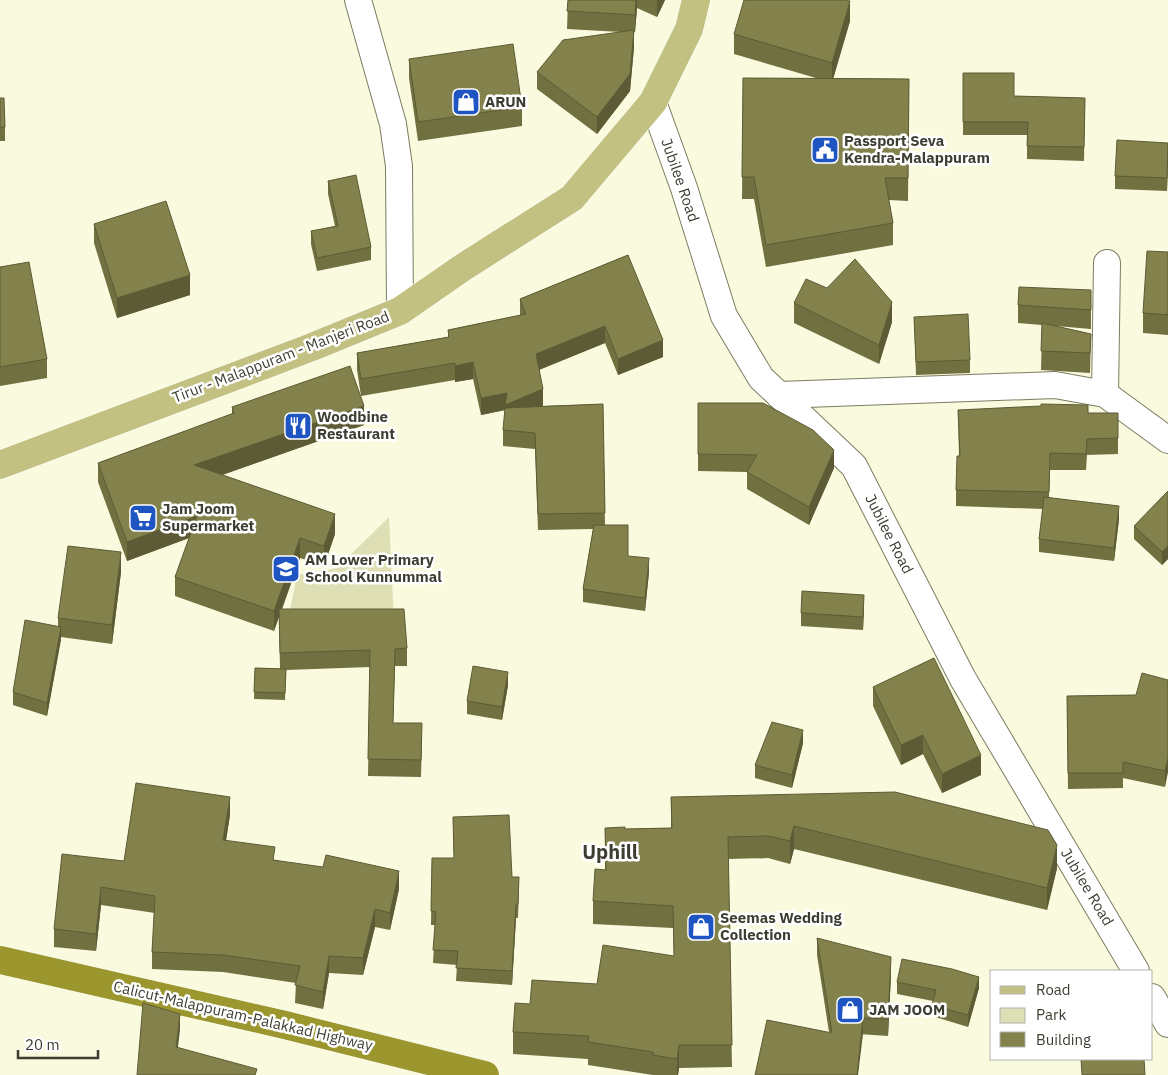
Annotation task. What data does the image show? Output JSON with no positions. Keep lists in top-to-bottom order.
{
  "streets": {
    "highway": ["Calicut-Malappuram-Palakkad Highway"],
    "main road": ["Tirur - Malappuram - Manjeri Road"],
    "street": ["Jubilee Road"]
  },
  "crossings": [
    ["Jubilee Road", "Tirur - Malappuram - Manjeri Road"]
  ],
  "districts": ["Uphill"],
  "places": {
    "shop": ["ARUN", "Seemas Wedding Collection", "JAM JOOM"],
    "public building": ["Passport Seva Kendra-Malappuram"],
    "restaurant": ["Woodbine Restaurant"],
    "supermarket": ["Jam Joom Supermarket"],
    "school or university": ["AM Lower Primary School Kunnummal"]
  },
  "legend": ["Road", "Park", "Building"],
  "scale_bar": "20 m"
}
